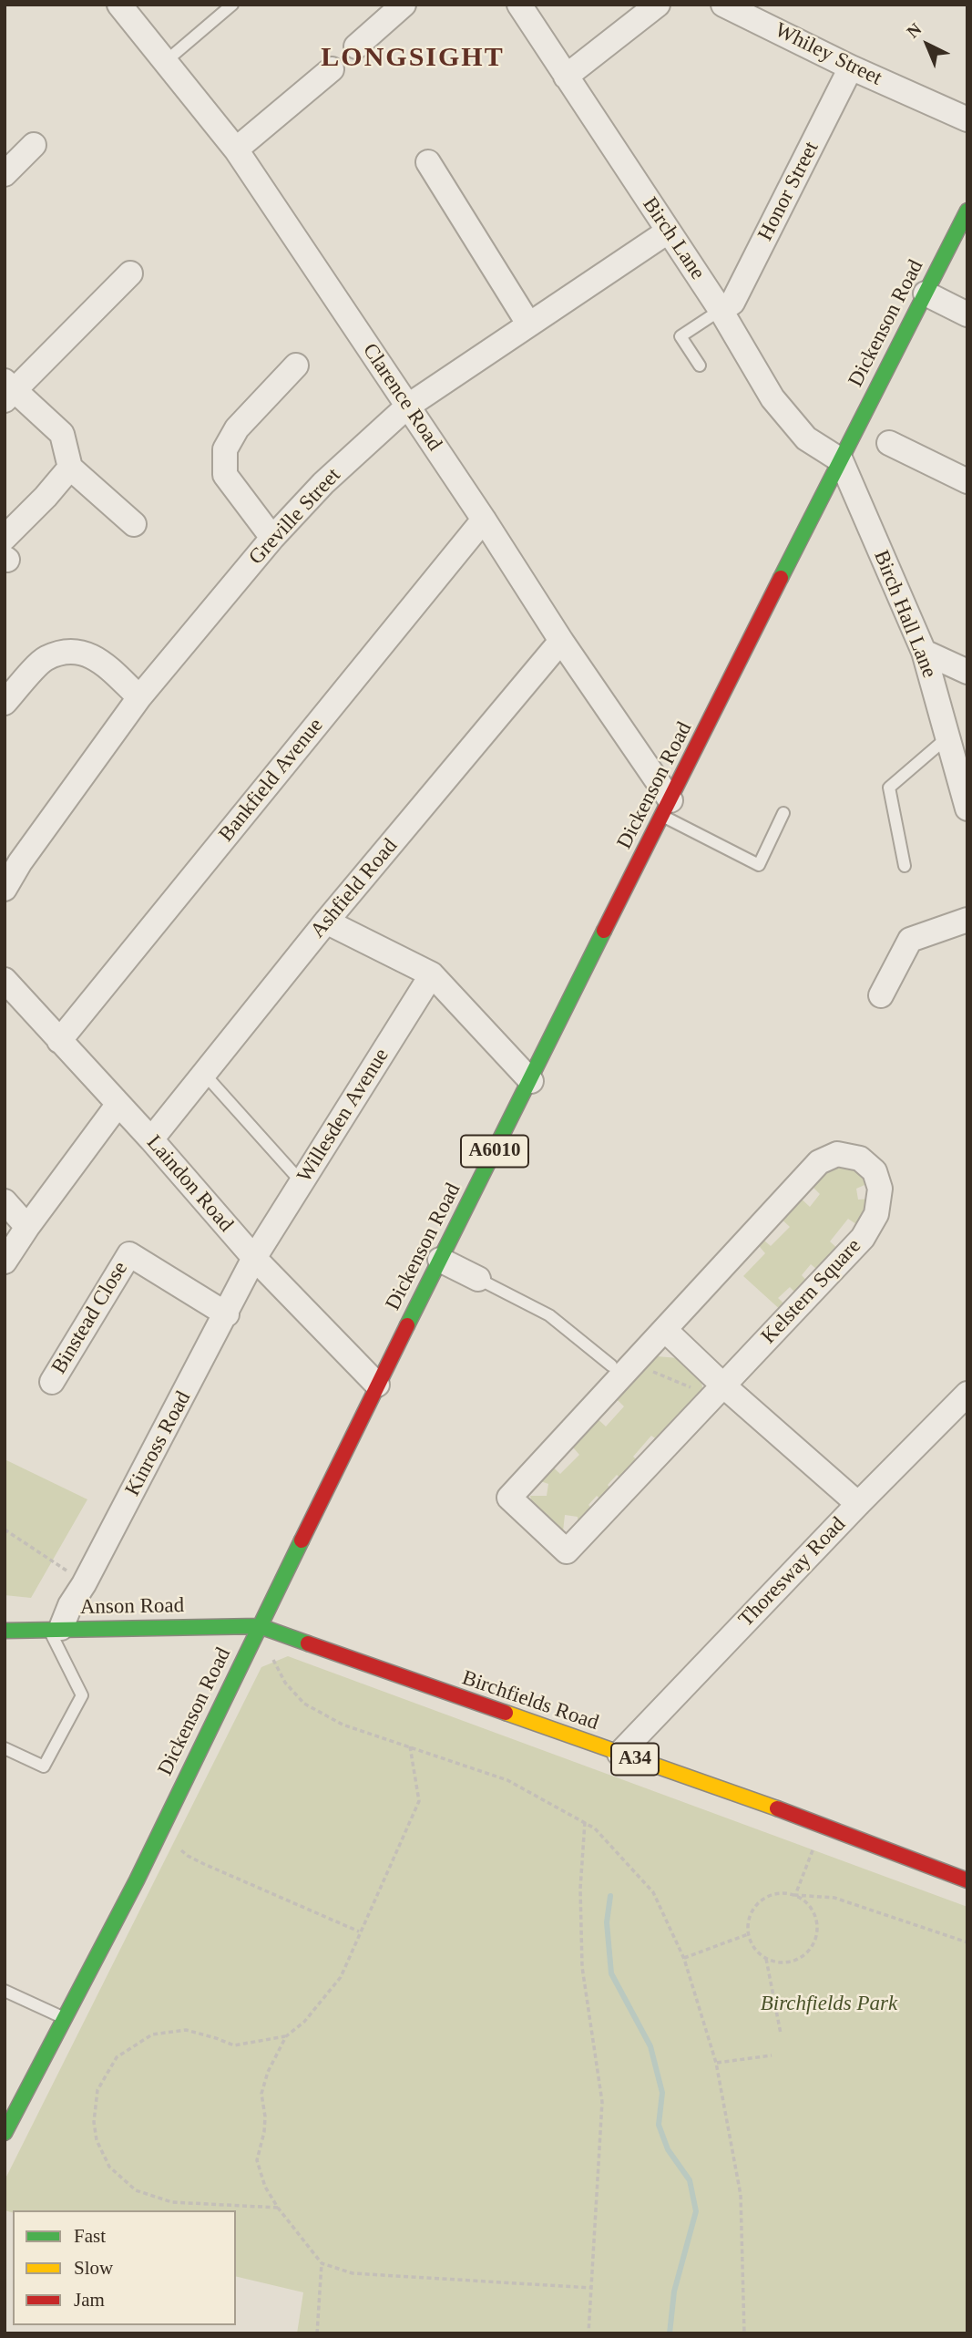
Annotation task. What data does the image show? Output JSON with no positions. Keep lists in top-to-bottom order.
{
  "streets": {
    "highway": [
      "Dickenson Road",
      "A6010",
      "Anson Road",
      "Birchfields Road",
      "A34"
    ],
    "street": [
      "Whiley Street",
      "Honor Street",
      "Birch Lane",
      "Clarence Road",
      "Greville Street",
      "Birch Hall Lane",
      "Bankfield Avenue",
      "Ashfield Road",
      "Willesden Avenue",
      "Laindon Road",
      "Kelstern Square",
      "Binstead Close",
      "Kinross Road",
      "Thoresway Road"
    ]
  },
  "crossings": [
    ["Whiley Street", "Honor Street"],
    ["Honor Street", "Birch Lane"],
    ["Birch Lane", "Dickenson Road"],
    ["Birch Lane", "Greville Street"],
    ["Birch Lane", "Birch Hall Lane"],
    ["Dickenson Road", "Clarence Road"],
    ["Dickenson Road", "Birch Hall Lane"],
    ["Dickenson Road", "Laindon Road"],
    ["Dickenson Road", "Anson Road"],
    ["Dickenson Road", "Birchfields Road"],
    ["Clarence Road", "Greville Street"],
    ["Clarence Road", "Bankfield Avenue"],
    ["Clarence Road", "Ashfield Road"],
    ["Bankfield Avenue", "Laindon Road"],
    ["Ashfield Road", "Laindon Road"],
    ["Willesden Avenue", "Laindon Road"],
    ["Willesden Avenue", "Kinross Road"],
    ["Laindon Road", "Kinross Road"],
    ["Binstead Close", "Kinross Road"],
    ["Kinross Road", "Anson Road"],
    ["Thoresway Road", "Birchfields Road"],
    ["Anson Road", "Birchfields Road"]
  ],
  "districts": ["LONGSIGHT"],
  "parks": ["Birchfields Park"],
  "legend": ["Fast", "Slow", "Jam"],
  "north": "top left"
}
